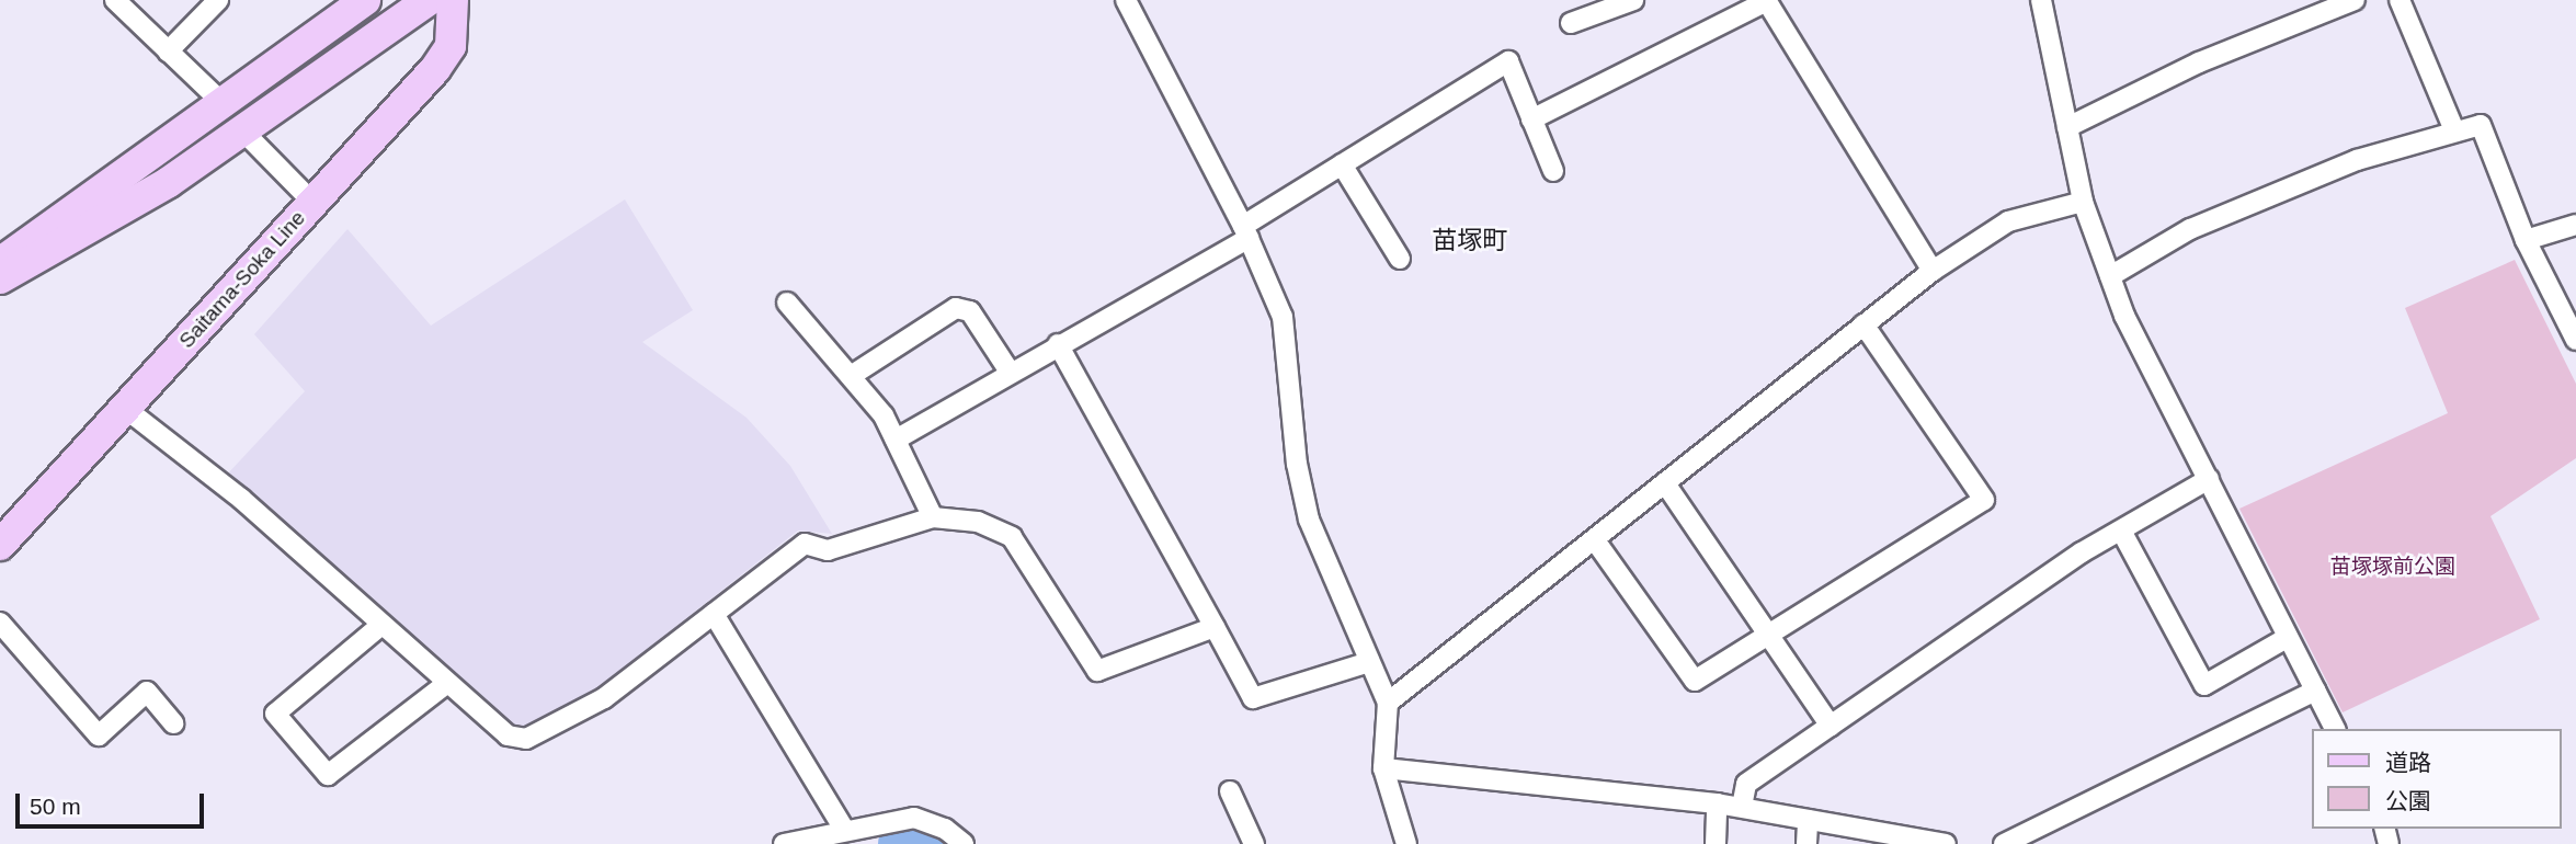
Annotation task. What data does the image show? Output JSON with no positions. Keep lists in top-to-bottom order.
{
  "streets": {
    "main road": ["Saitama-Soka Line"]
  },
  "districts": ["苗塚町"],
  "parks": ["苗塚塚前公園"],
  "legend": ["道路", "公園"],
  "scale_bar": "50 m"
}
